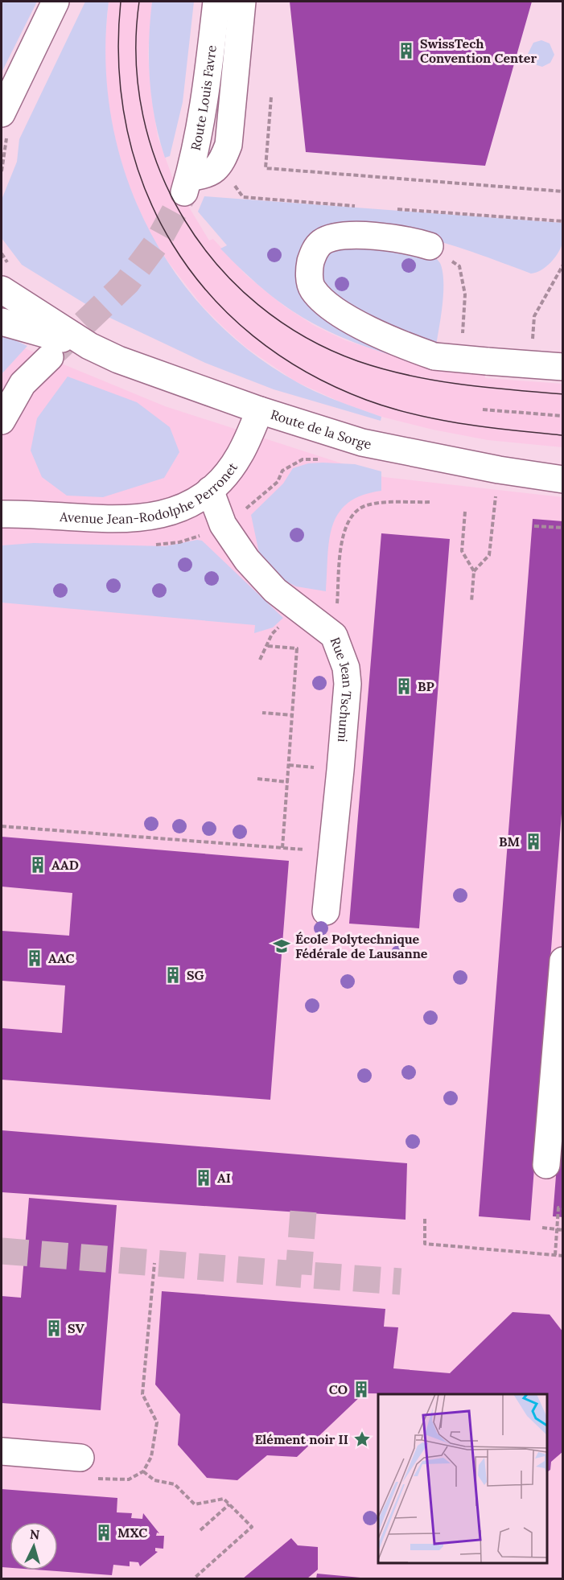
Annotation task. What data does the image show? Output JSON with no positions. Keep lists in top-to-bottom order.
{
  "streets": {
    "street": [
      "Route Louis Favre",
      "Route de la Sorge",
      "Avenue Jean-Rodolphe Perronet",
      "Rue Jean Tschumi"
    ]
  },
  "crossings": [
    ["Route de la Sorge", "Avenue Jean-Rodolphe Perronet"],
    ["Avenue Jean-Rodolphe Perronet", "Rue Jean Tschumi"]
  ],
  "places": {
    "building": [
      "SwissTech Convention Center",
      "BP",
      "BM",
      "AAD",
      "AAC",
      "SG",
      "AI",
      "SV",
      "CO",
      "MXC"
    ],
    "school or university": ["École Polytechnique Fédérale de Lausanne"],
    "place": ["Elément noir II"]
  },
  "north": "top"
}
